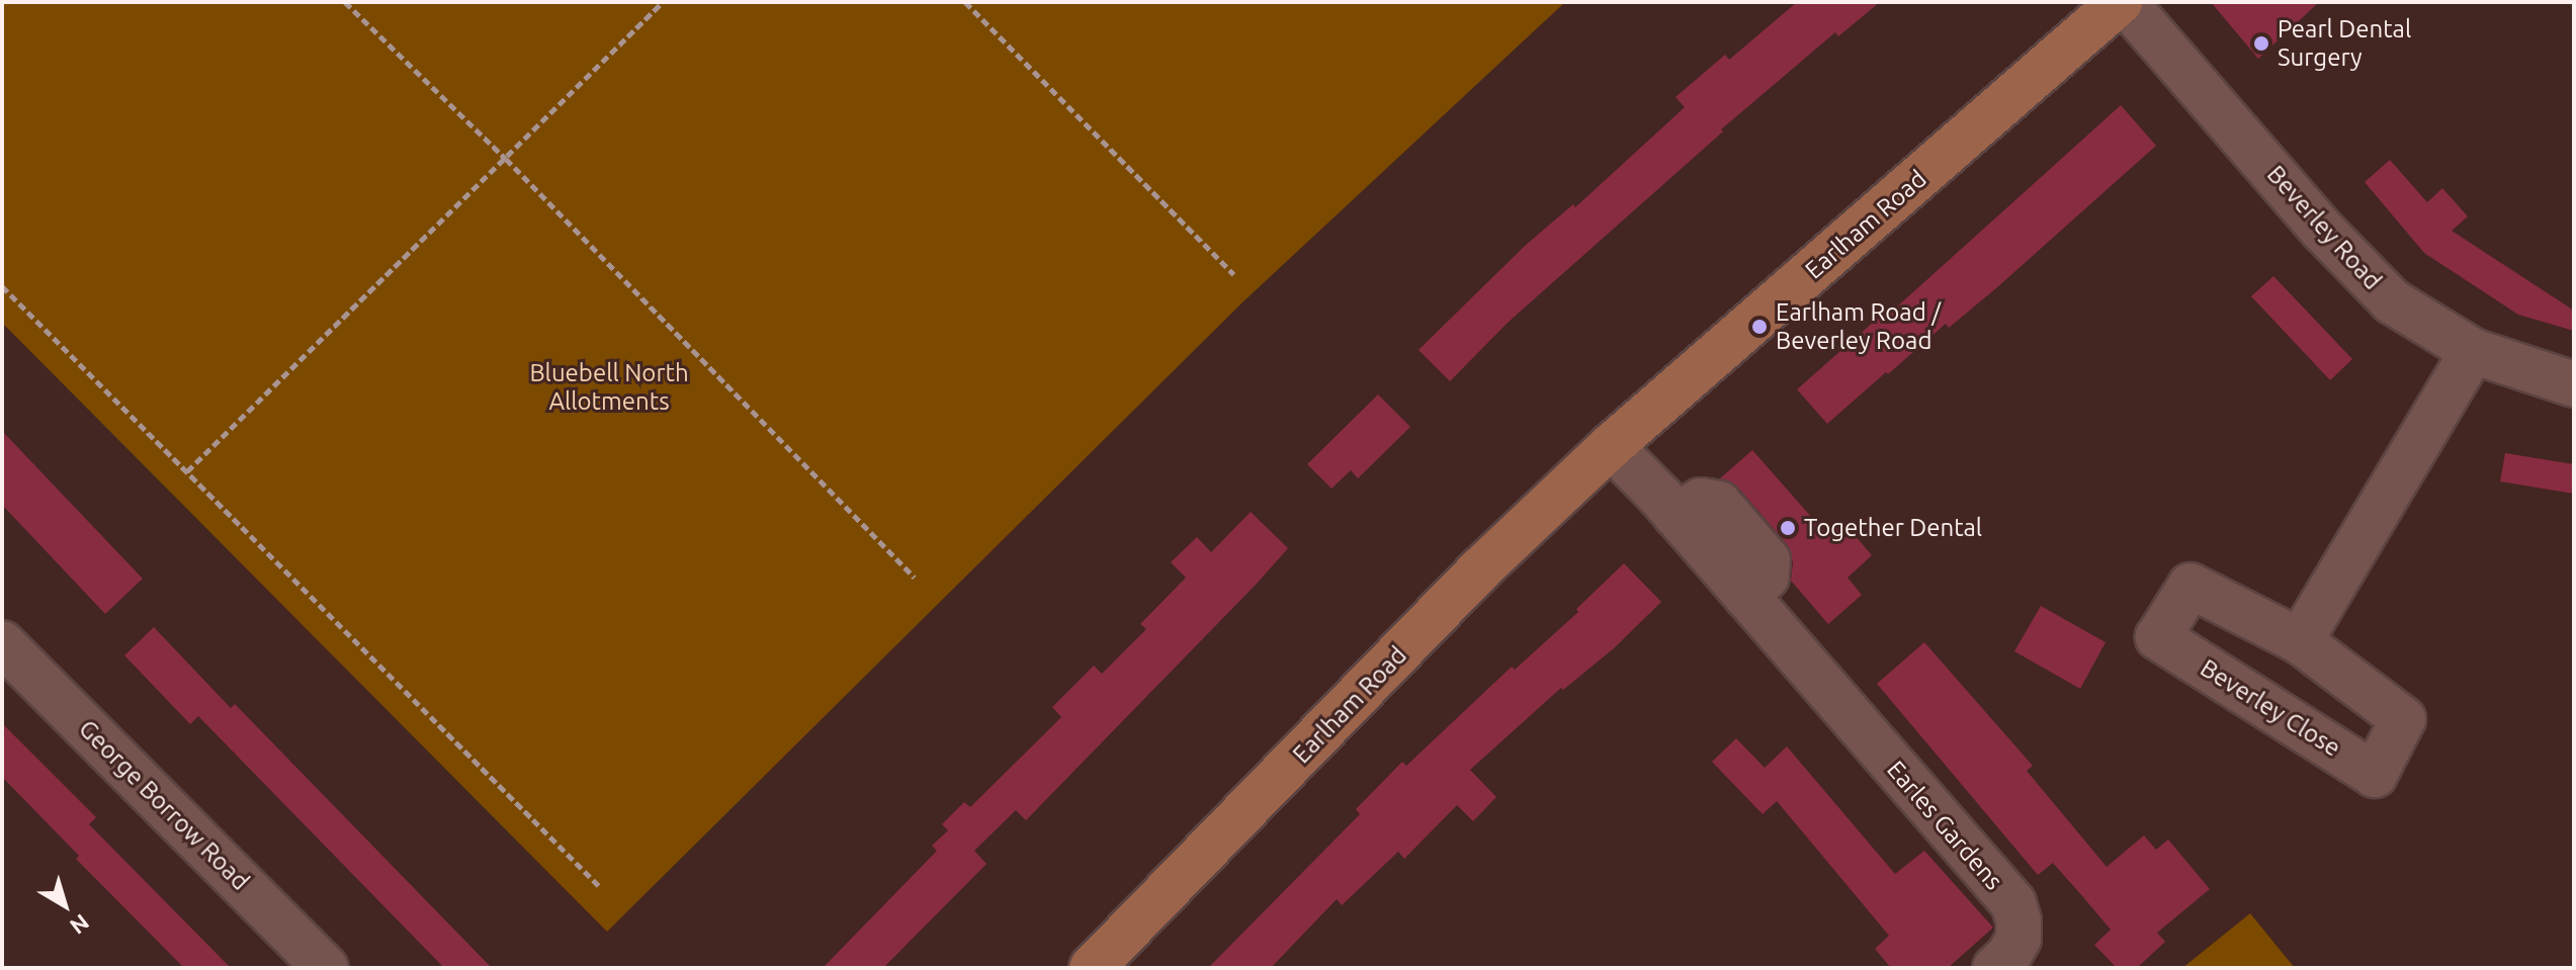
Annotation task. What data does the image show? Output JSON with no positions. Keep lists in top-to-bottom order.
{
  "streets": {
    "main road": ["Earlham Road"],
    "street": [
      "Beverley Road",
      "Beverley Close",
      "George Borrow Road",
      "Earles Gardens"
    ]
  },
  "crossings": [
    ["Earlham Road", "Beverley Road"],
    ["Earlham Road", "Earles Gardens"]
  ],
  "parks": ["Bluebell North Allotments"],
  "places": ["Pearl Dental Surgery", "Earlham Road / Beverley Road", "Together Dental"],
  "north": "bottom right"
}
